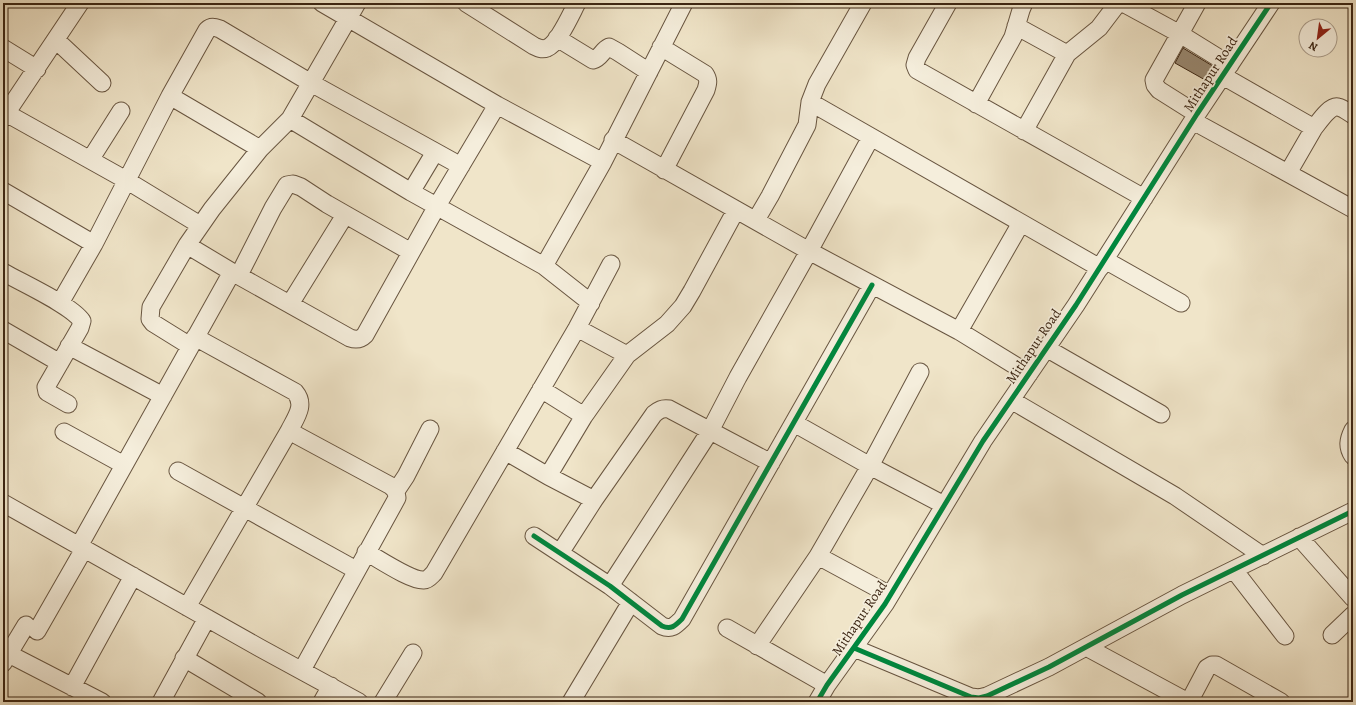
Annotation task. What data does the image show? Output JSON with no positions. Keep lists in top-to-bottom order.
{
  "streets": {
    "street": ["Mithapur Road"]
  },
  "north": "bottom left"
}
